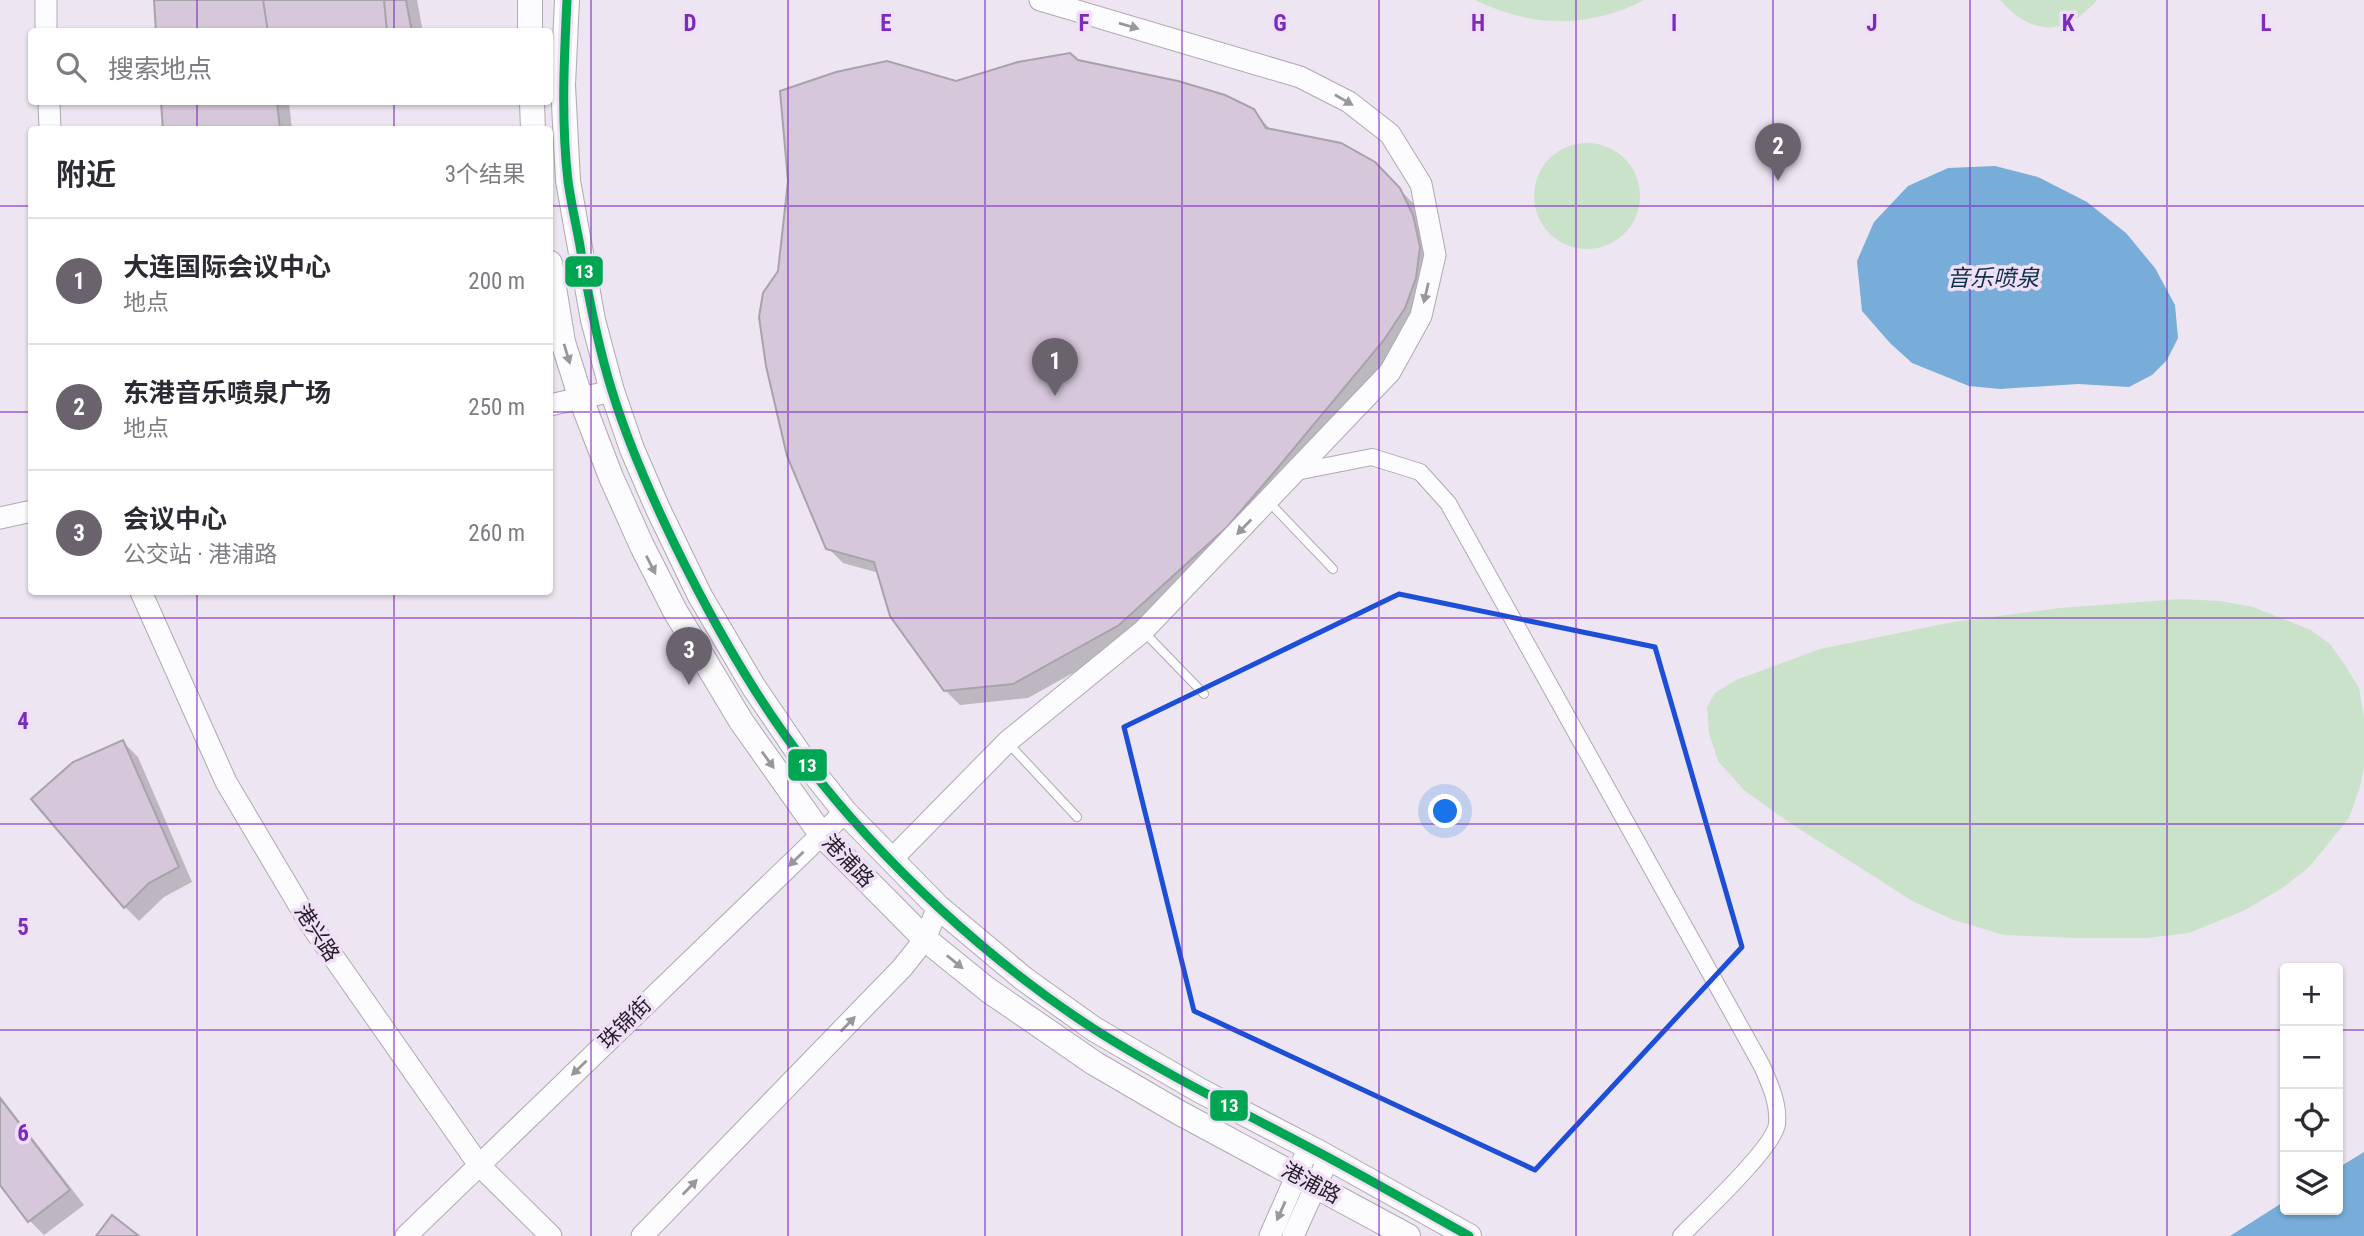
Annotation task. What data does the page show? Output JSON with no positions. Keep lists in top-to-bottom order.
{
  "streets": {
    "main road": ["港浦路", "港兴路", "珠锦街"]
  },
  "crossings": [
    ["港浦路", "珠锦街"],
    ["港兴路", "珠锦街"]
  ],
  "water": ["音乐喷泉"],
  "lines": ["transit line 13"],
  "page": {
    "search": "搜索地点",
    "pins": ["2", "1", "3"],
    "heading": ["附近", "3个结果"],
    "list": [
      {
        "mark": "1",
        "name": "大连国际会议中心",
        "note": "地点",
        "value": "200 m"
      },
      {
        "mark": "2",
        "name": "东港音乐喷泉广场",
        "note": "地点",
        "value": "250 m"
      },
      {
        "mark": "3",
        "name": "会议中心",
        "note": "公交站 · 港浦路",
        "value": "260 m"
      }
    ],
    "map_buttons": ["+", "−"]
  },
  "grid": {
    "columns": [
      "D",
      "E",
      "F",
      "G",
      "H",
      "I",
      "J",
      "K",
      "L"
    ],
    "rows": ["4", "5", "6"]
  }
}
